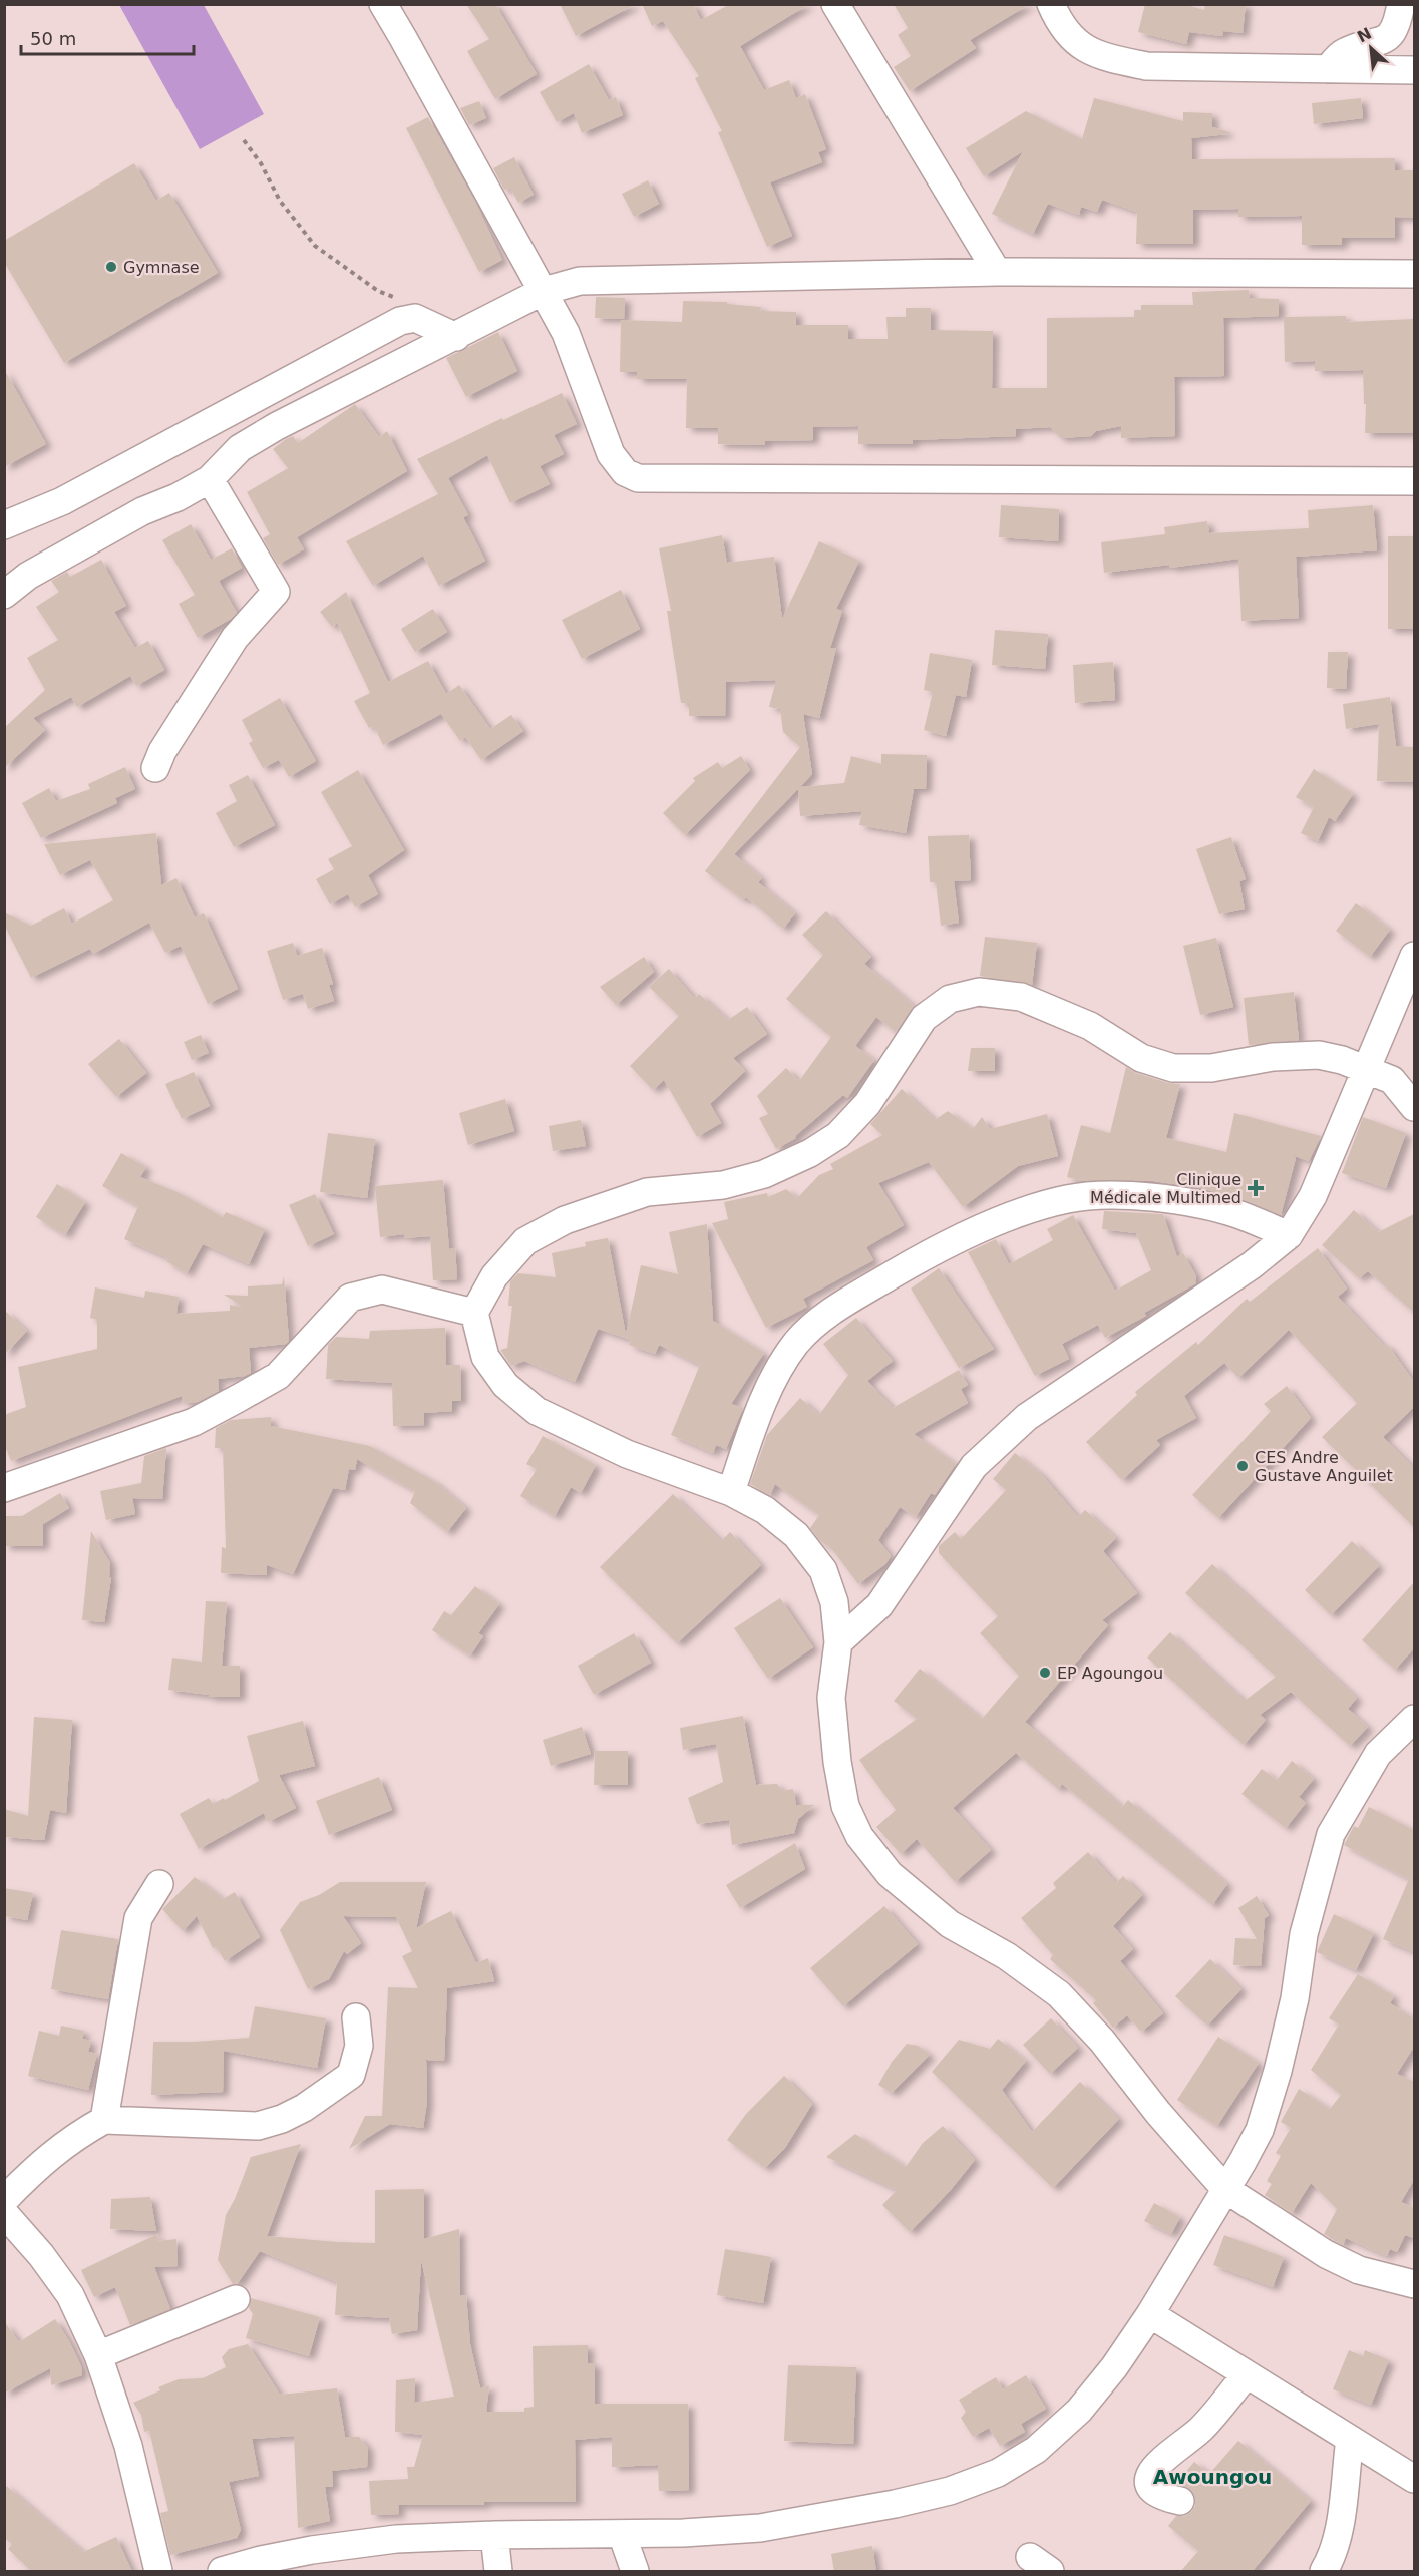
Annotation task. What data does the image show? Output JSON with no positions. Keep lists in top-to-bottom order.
{
  "districts": ["Awoungou"],
  "places": {
    "other": ["Gymnase", "CES Andre Gustave Anguilet", "EP Agoungou"],
    "health": ["Clinique Médicale Multimed"]
  },
  "scale_bar": "50 m",
  "north": "top left"
}
